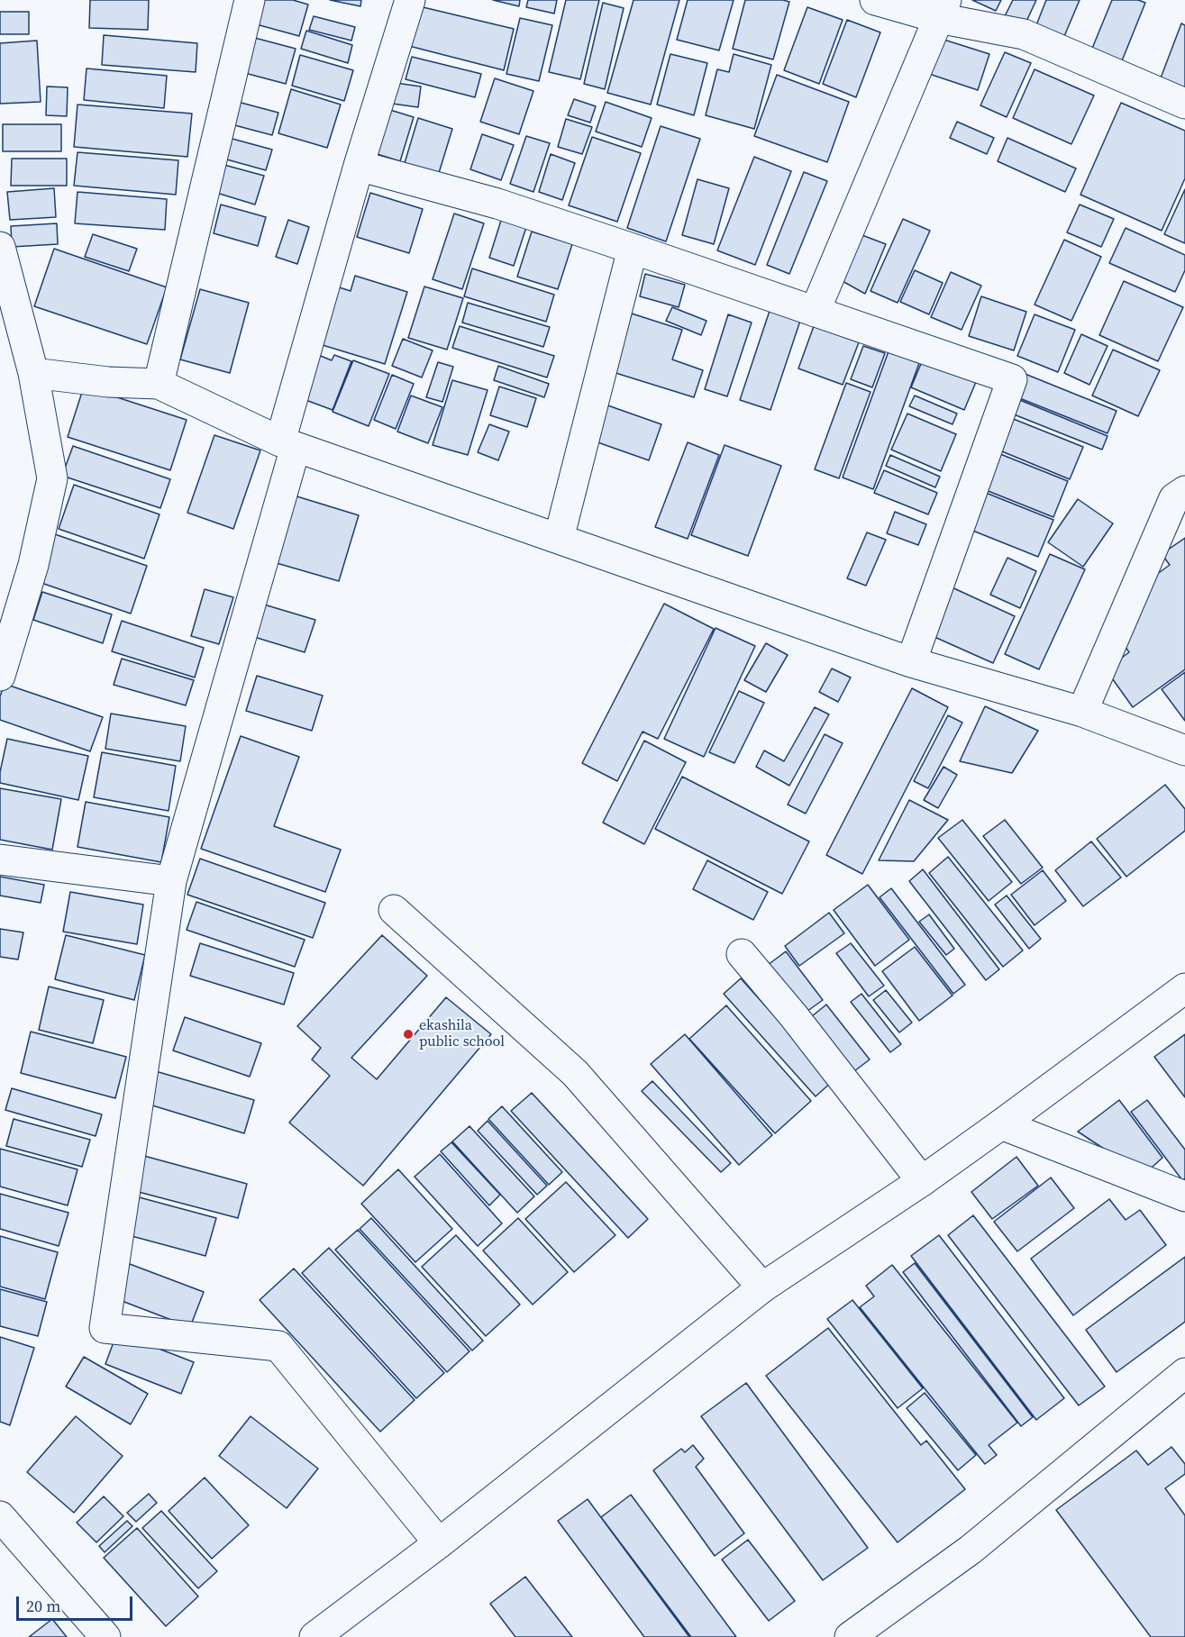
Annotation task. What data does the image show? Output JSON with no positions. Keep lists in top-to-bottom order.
{
  "places": ["ekashila public school"],
  "scale_bar": "20 m"
}
